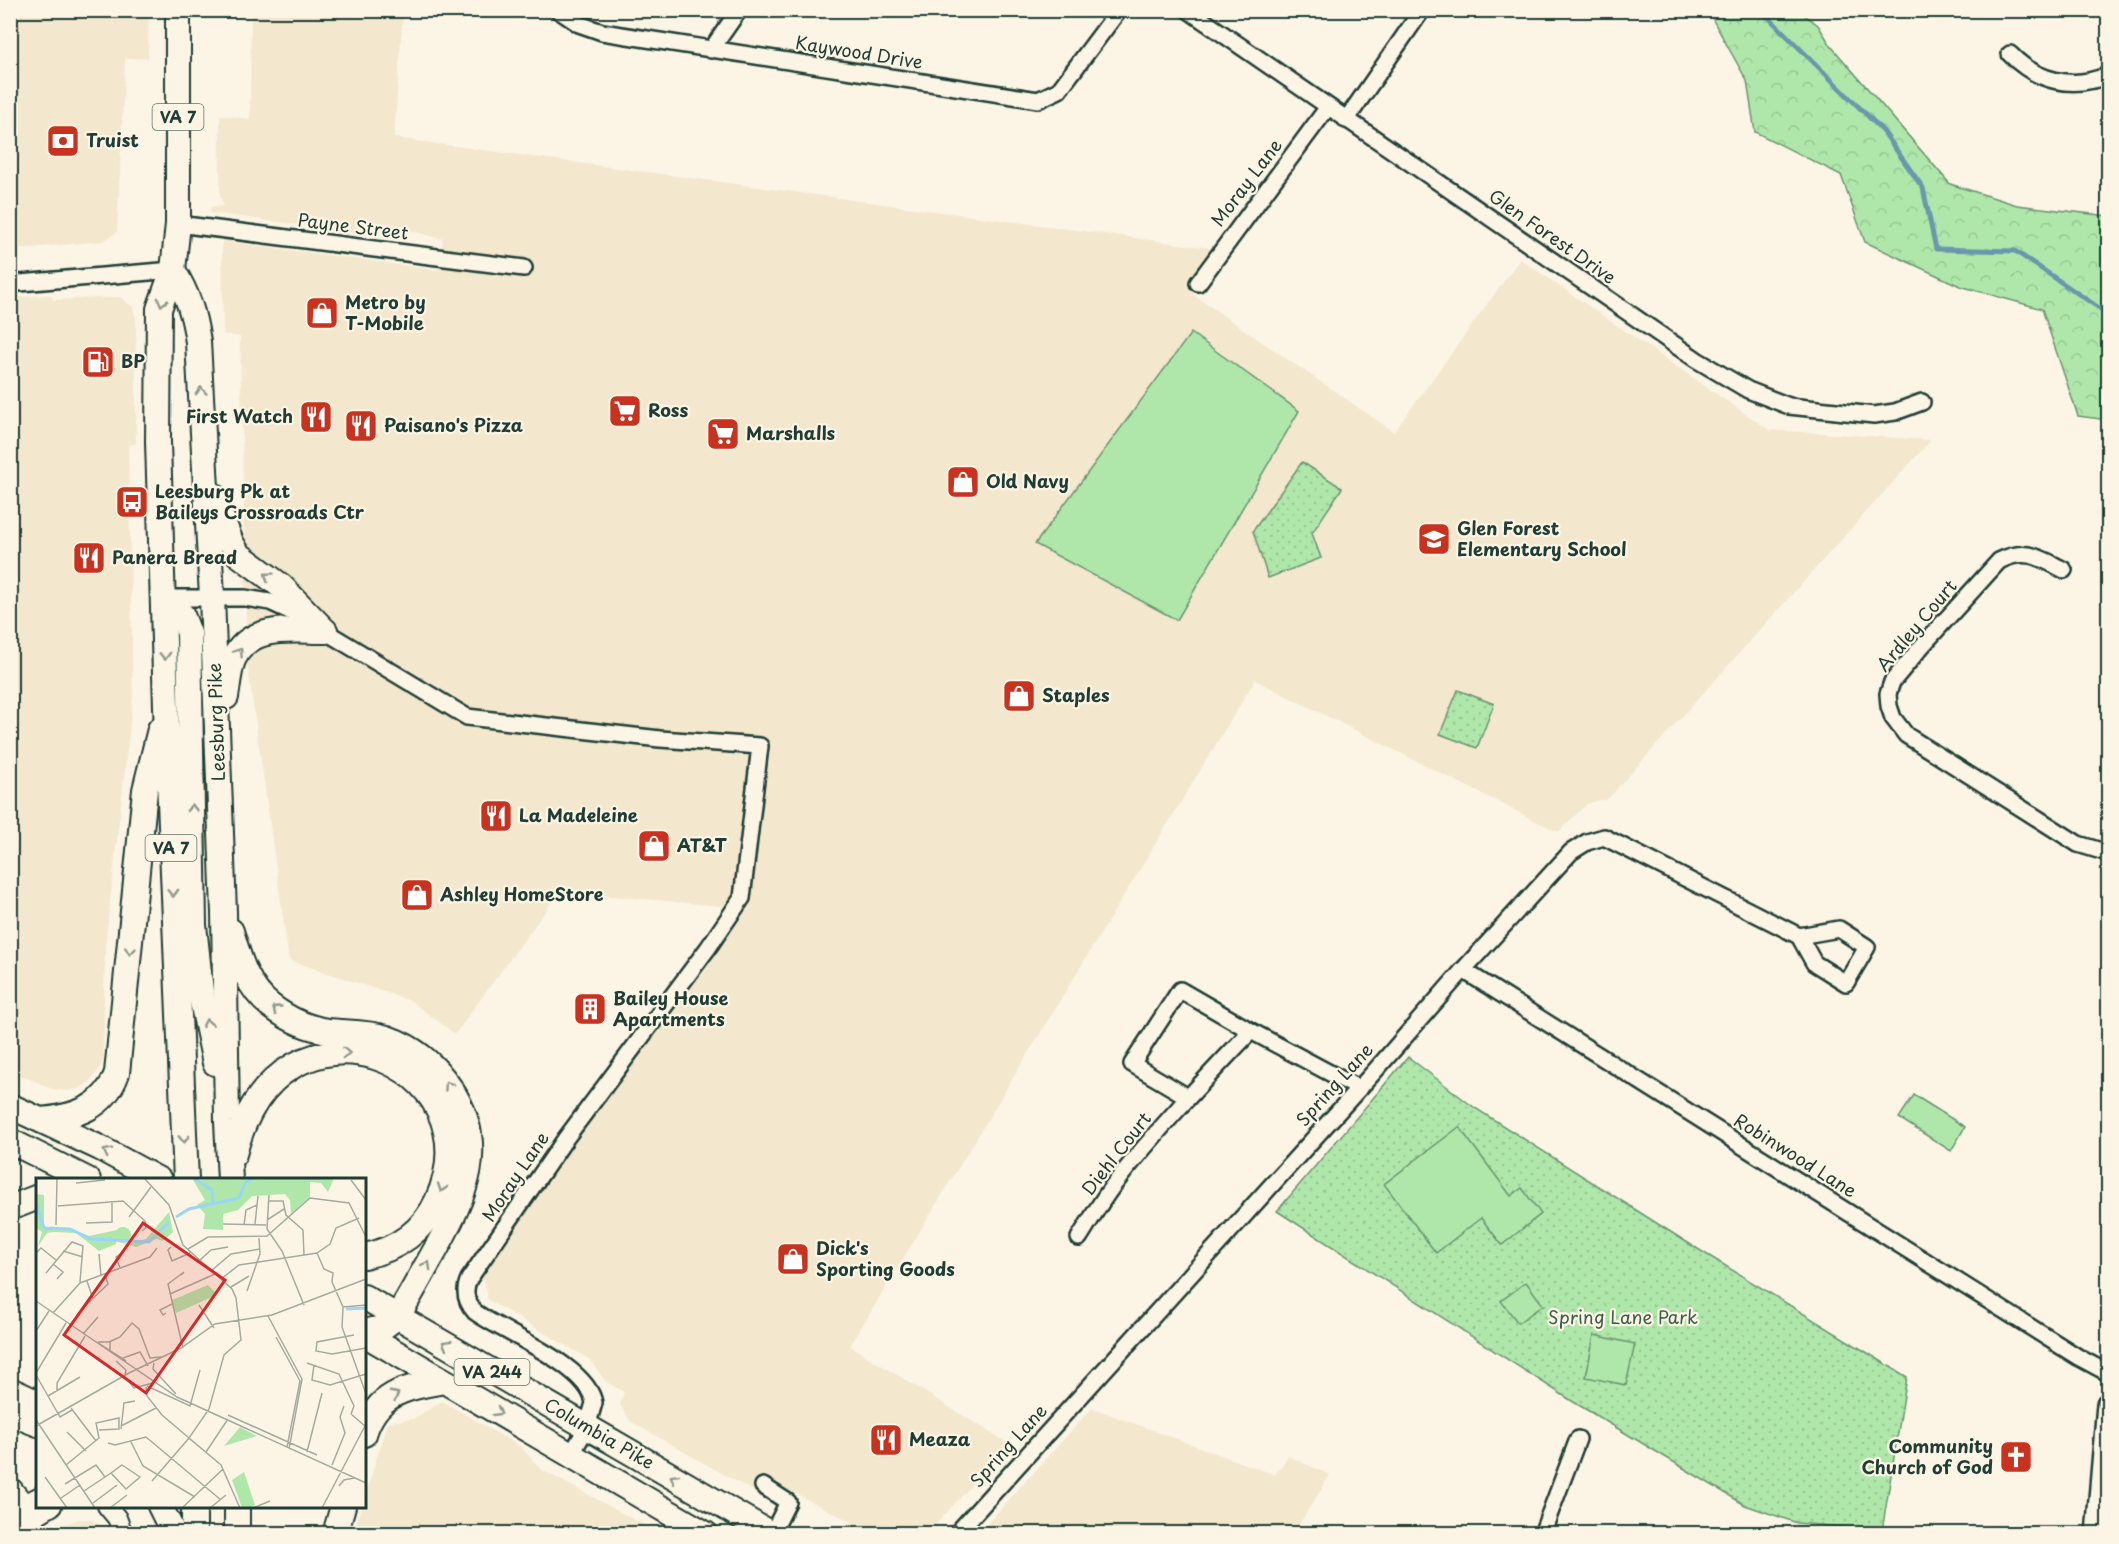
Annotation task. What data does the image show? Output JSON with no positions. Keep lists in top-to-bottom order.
{
  "streets": {
    "main road": [
      "VA 7",
      "Leesburg Pike",
      "VA 244",
      "Columbia Pike"
    ],
    "street": [
      "Kaywood Drive",
      "Moray Lane",
      "Payne Street",
      "Glen Forest Drive",
      "Ardley Court",
      "Spring Lane",
      "Diehl Court",
      "Robinwood Lane"
    ]
  },
  "crossings": [
    ["VA 7", "Payne Street"],
    ["VA 7", "Leesburg Pike"],
    ["Moray Lane", "Glen Forest Drive"],
    ["Moray Lane", "Columbia Pike"],
    ["Spring Lane", "Robinwood Lane"]
  ],
  "parks": ["Spring Lane Park"],
  "places": {
    "bank": ["Truist"],
    "shop": [
      "Metro by T-Mobile",
      "Old Navy",
      "Staples",
      "AT&T",
      "Ashley HomeStore",
      "Dick's Sporting Goods"
    ],
    "fuel station": ["BP"],
    "supermarket": ["Ross", "Marshalls"],
    "restaurant": [
      "First Watch",
      "Paisano's Pizza",
      "Panera Bread",
      "La Madeleine",
      "Meaza"
    ],
    "bus stop": ["Leesburg Pk at Baileys Crossroads Ctr"],
    "school or university": ["Glen Forest Elementary School"],
    "building": ["Bailey House Apartments"],
    "church": ["Community Church of God"]
  }
}
